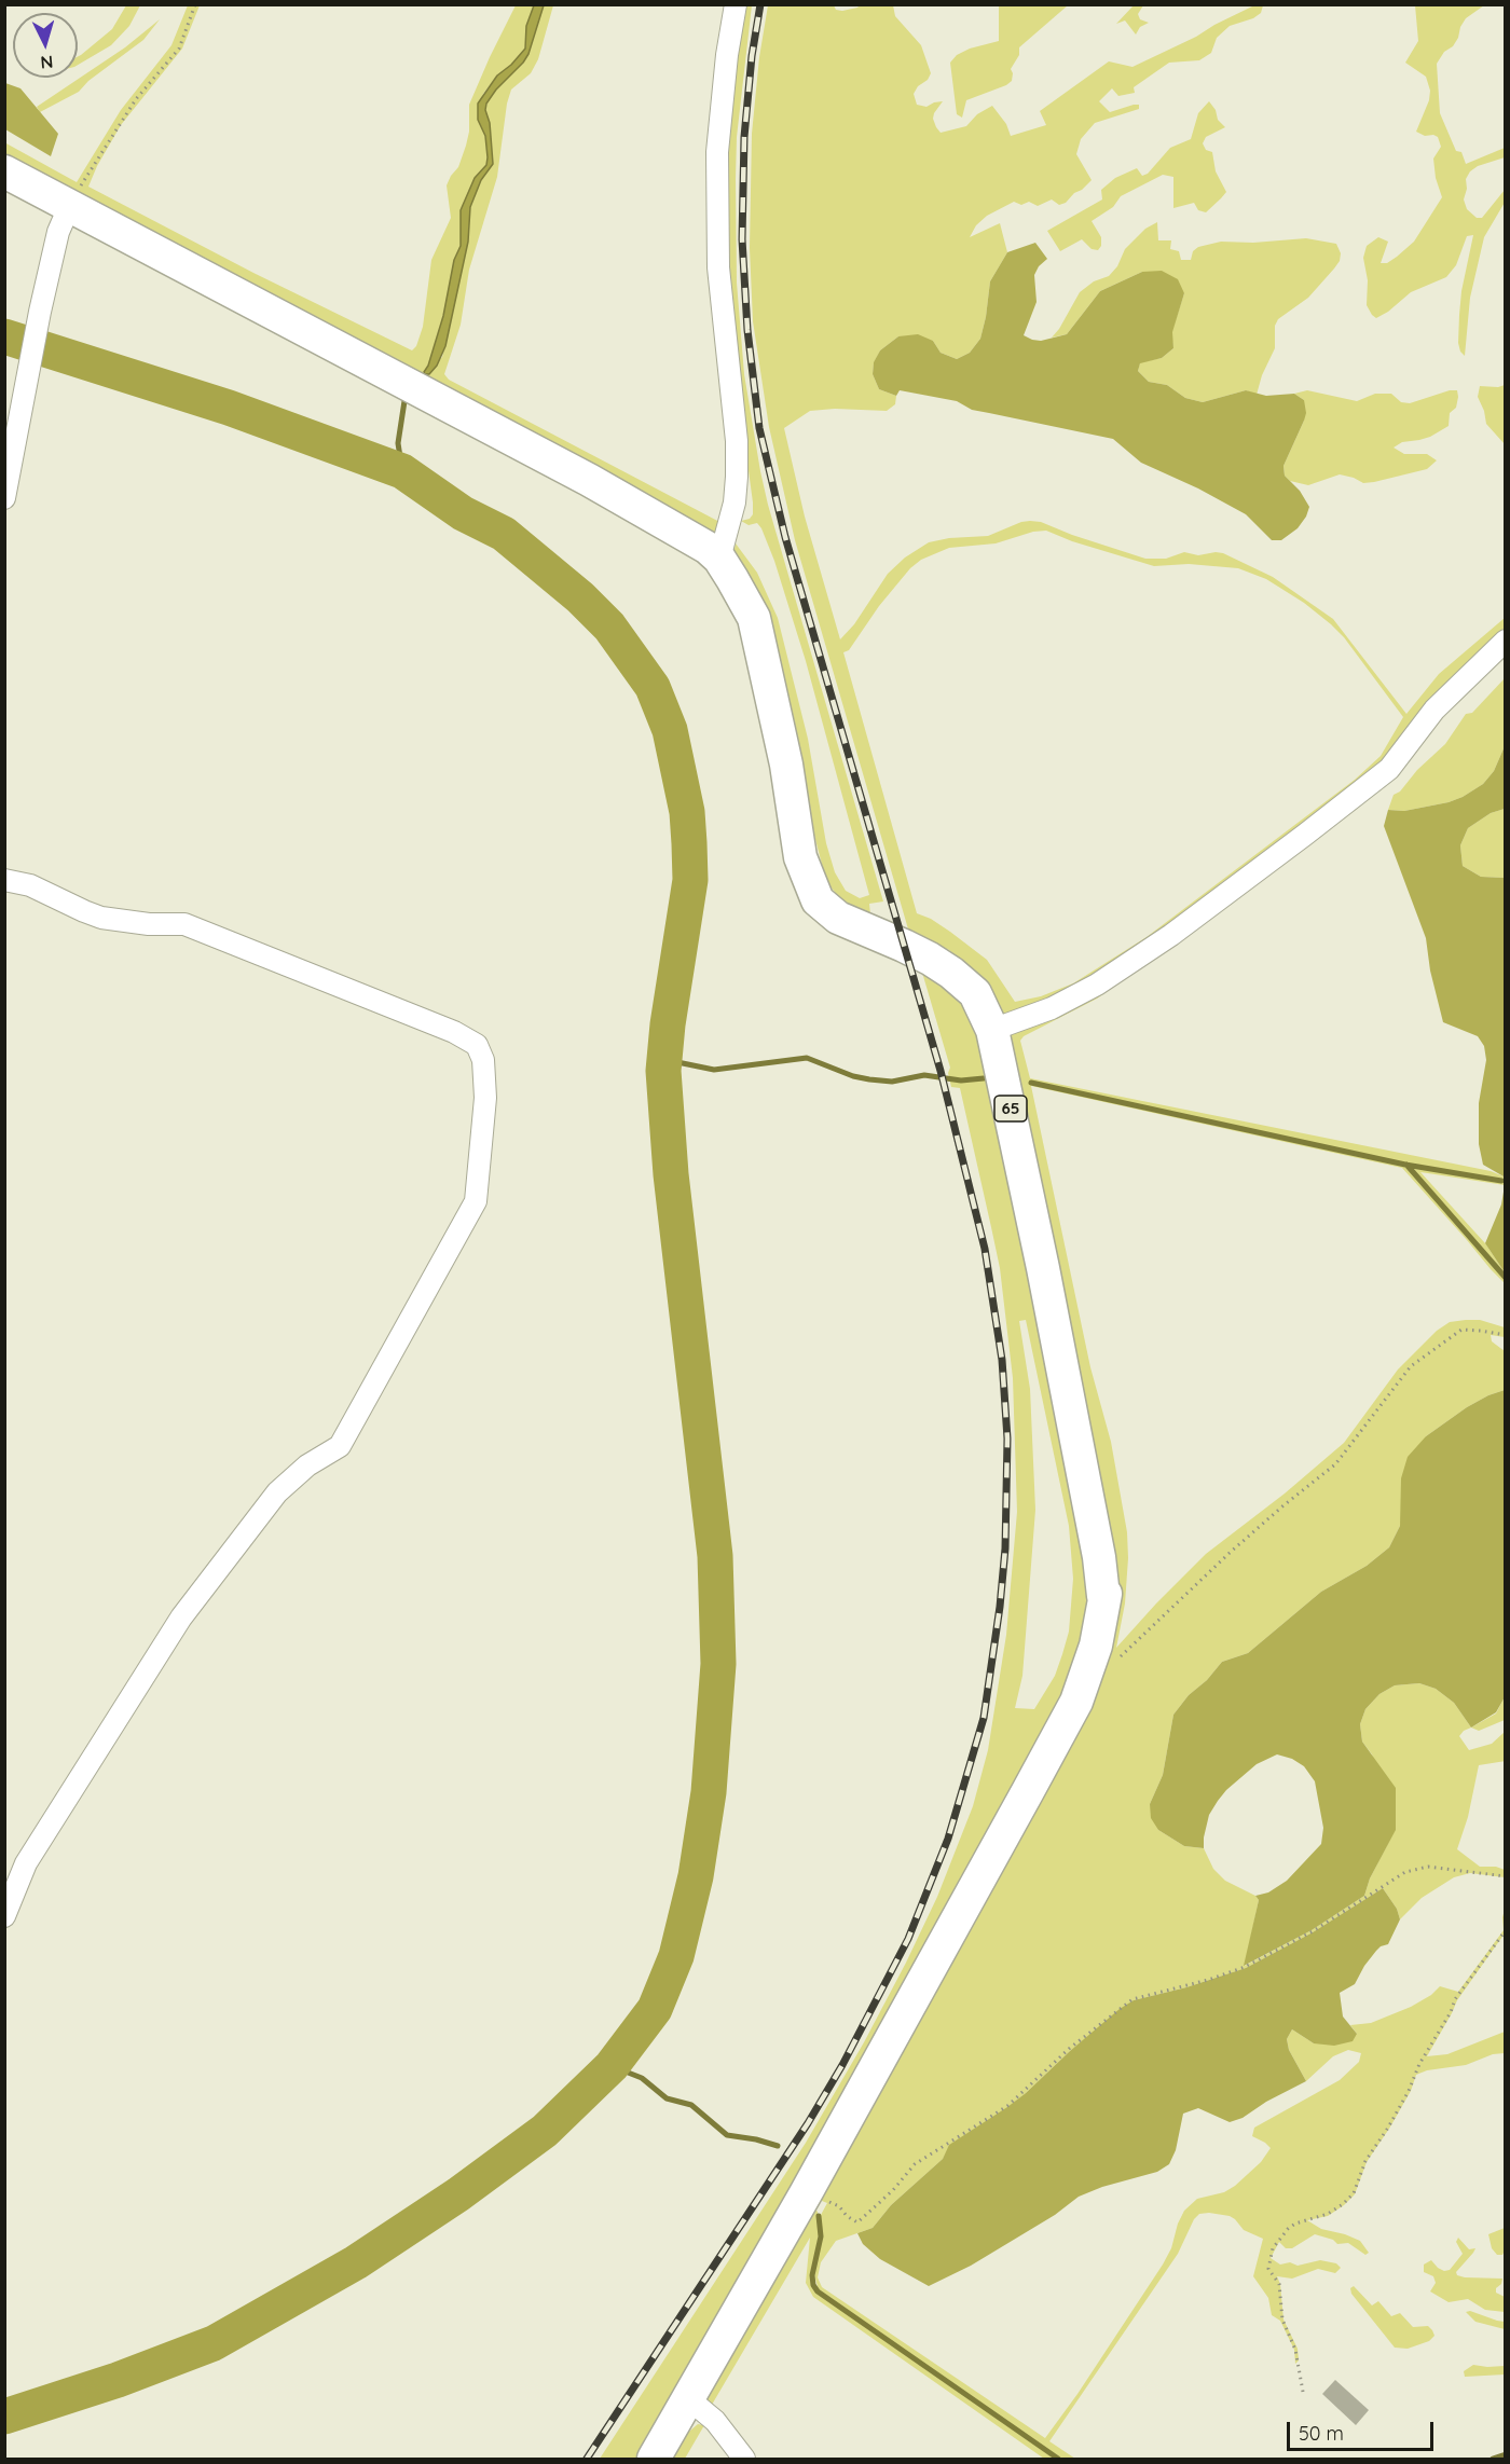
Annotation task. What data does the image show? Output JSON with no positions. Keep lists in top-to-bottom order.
{
  "streets": {
    "main road": ["65"]
  },
  "scale_bar": "50 m",
  "north": "bottom"
}
